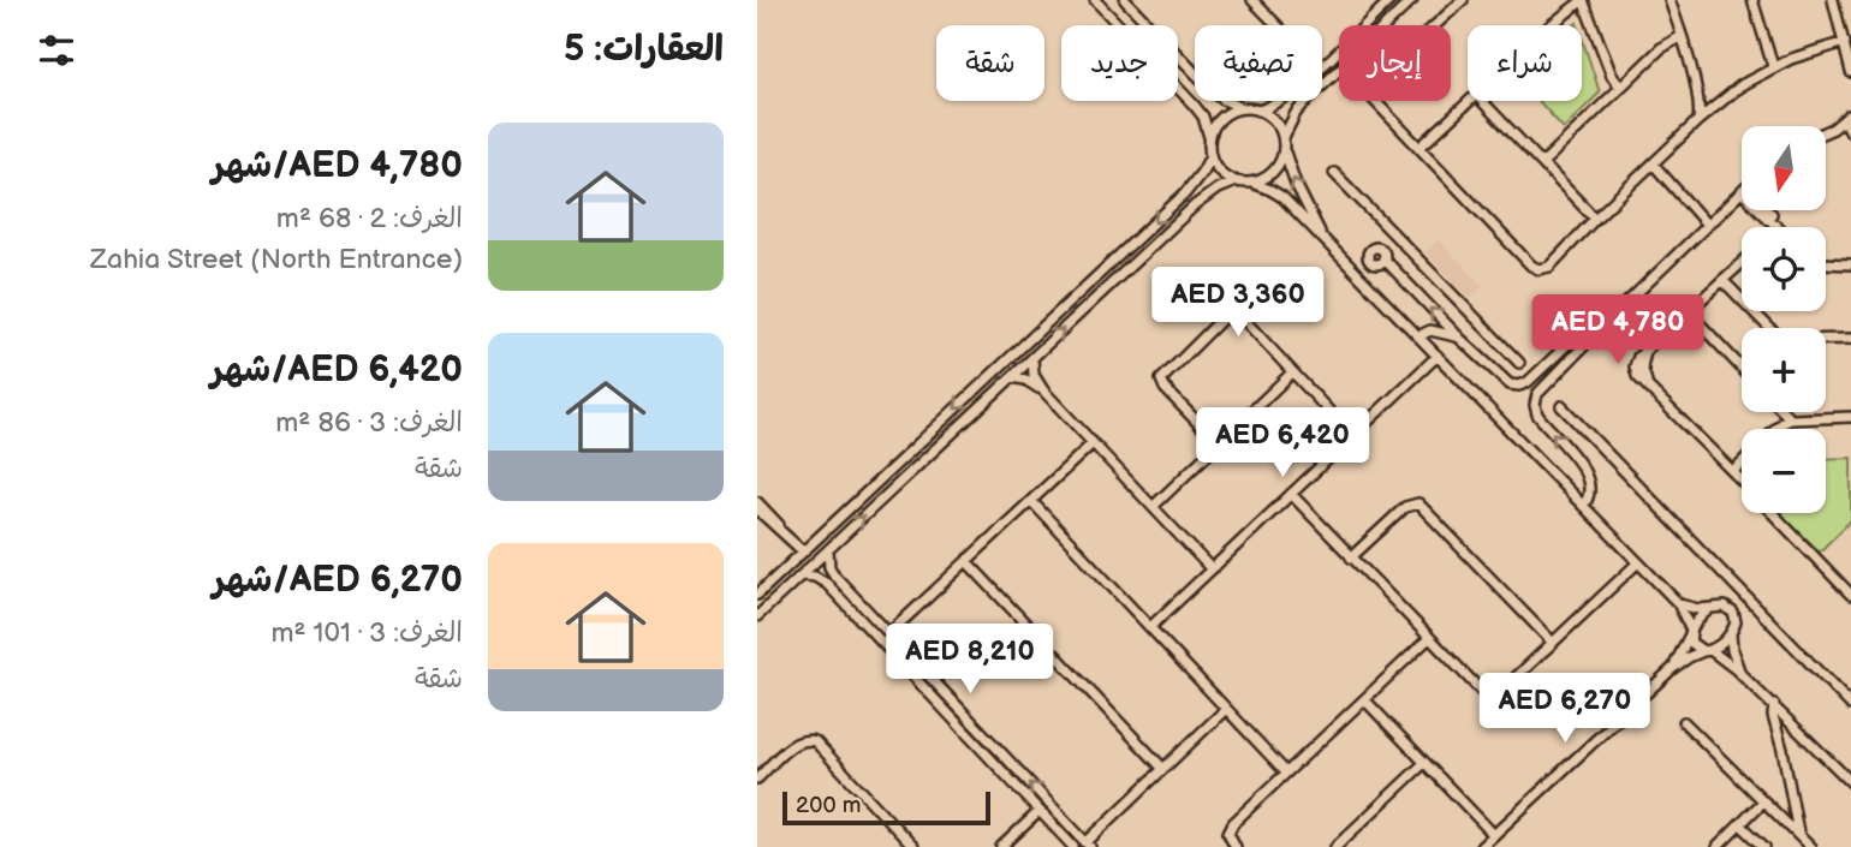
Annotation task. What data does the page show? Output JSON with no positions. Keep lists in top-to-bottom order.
{
  "scale_bar": "200 m",
  "north": "bottom",
  "page": {
    "heading": "العقارات: 5",
    "chip": [
      "شراء",
      "إيجار",
      "تصفية",
      "جديد",
      "شقة"
    ],
    "list": [
      {
        "name": "AED 4,780/شهر",
        "note": "الغرف: 2 · 68 m² · Zahia Street (North Entrance)"
      },
      {
        "name": "AED 6,420/شهر",
        "note": "الغرف: 3 · 86 m² · شقة"
      },
      {
        "name": "AED 6,270/شهر",
        "note": "الغرف: 3 · 101 m² · شقة"
      }
    ],
    "map_buttons": ["+", "−"],
    "price": [
      "AED 3,360",
      "AED 4,780",
      "AED 6,420",
      "AED 8,210",
      "AED 6,270"
    ],
    "scale": "200 m"
  }
}
